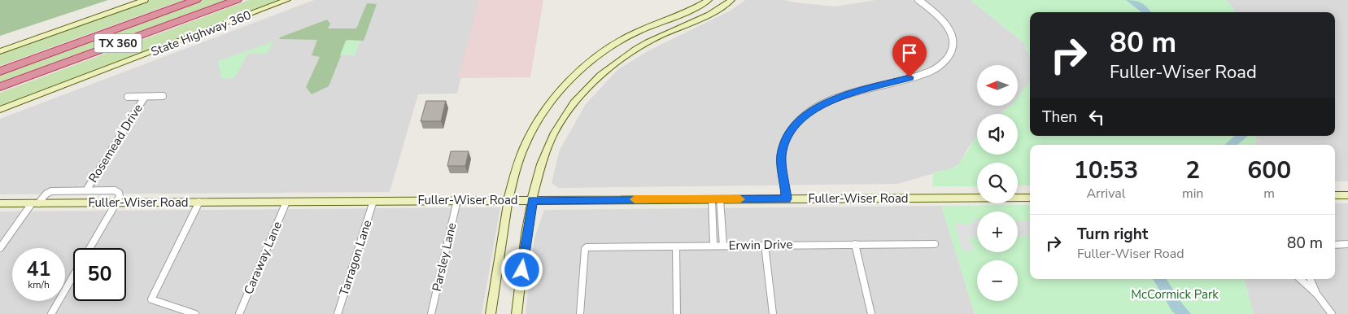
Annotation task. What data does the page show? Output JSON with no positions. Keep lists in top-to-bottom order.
{
  "streets": {
    "highway": ["TX 360"],
    "main road": ["State Highway 360", "Fuller-Wiser Road"],
    "street": [
      "Rosemead Drive",
      "Erwin Drive",
      "Parsley Lane",
      "Caraway Lane",
      "Tarragon Lane"
    ]
  },
  "crossings": [
    ["Rosemead Drive", "Fuller-Wiser Road"],
    ["Fuller-Wiser Road", "Parsley Lane"],
    ["Fuller-Wiser Road", "Caraway Lane"],
    ["Fuller-Wiser Road", "Tarragon Lane"]
  ],
  "parks": ["McCormick Park"],
  "north": "left",
  "page": {
    "turn": ["80 m", "Fuller-Wiser Road"],
    "map_buttons": ["+", "−"],
    "then": "Then",
    "eta": [
      "10:53",
      "Arrival",
      "2",
      "min",
      "600",
      "m"
    ],
    "list": [
      {
        "name": "Turn right",
        "note": "Fuller-Wiser Road",
        "value": "80 m"
      }
    ],
    "speed": "41 km/h",
    "limit": "50"
  }
}
